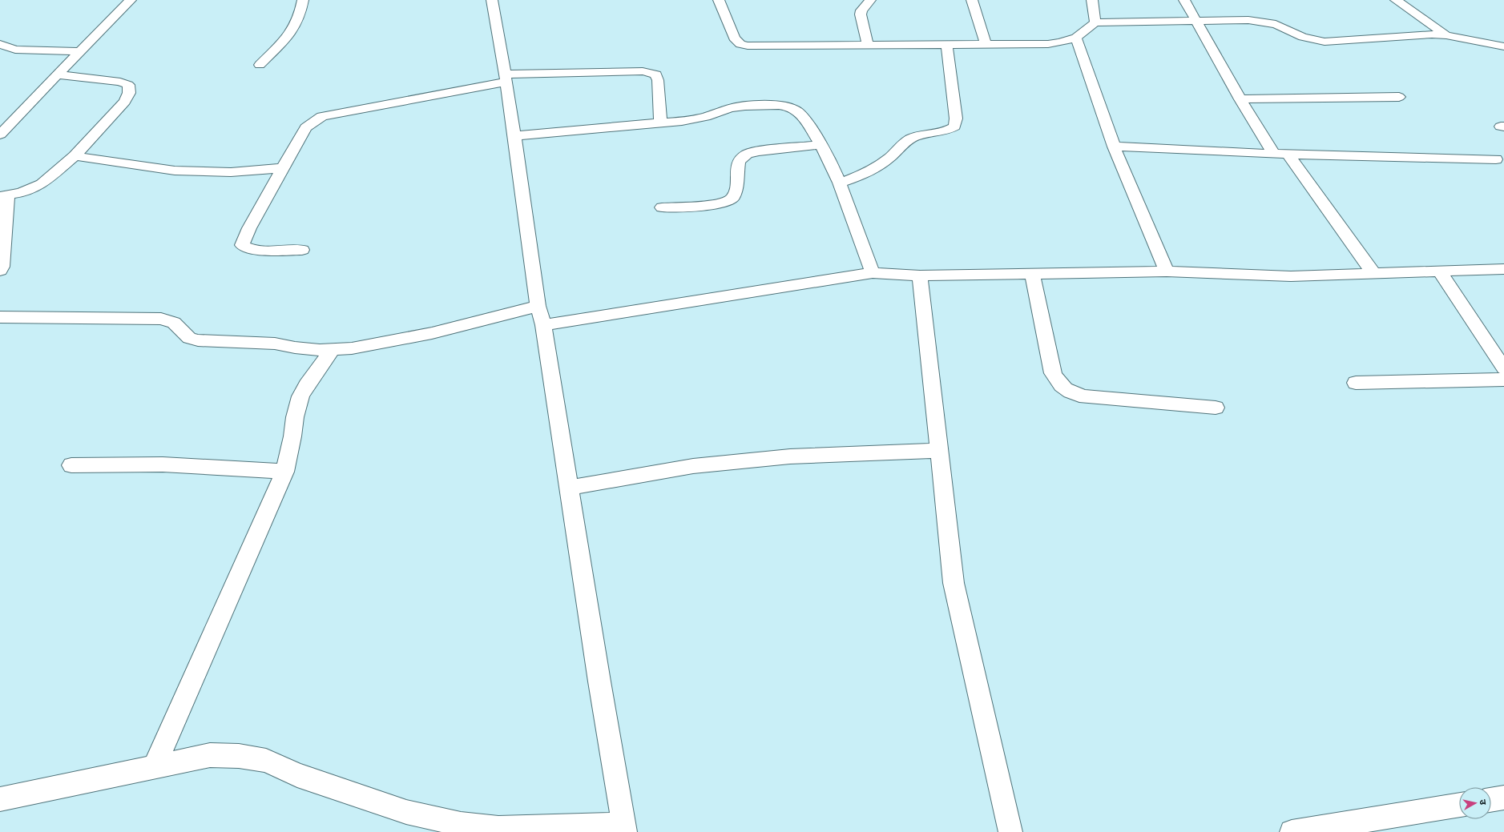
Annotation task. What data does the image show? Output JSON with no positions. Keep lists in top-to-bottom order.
{
  "north": "right"
}
